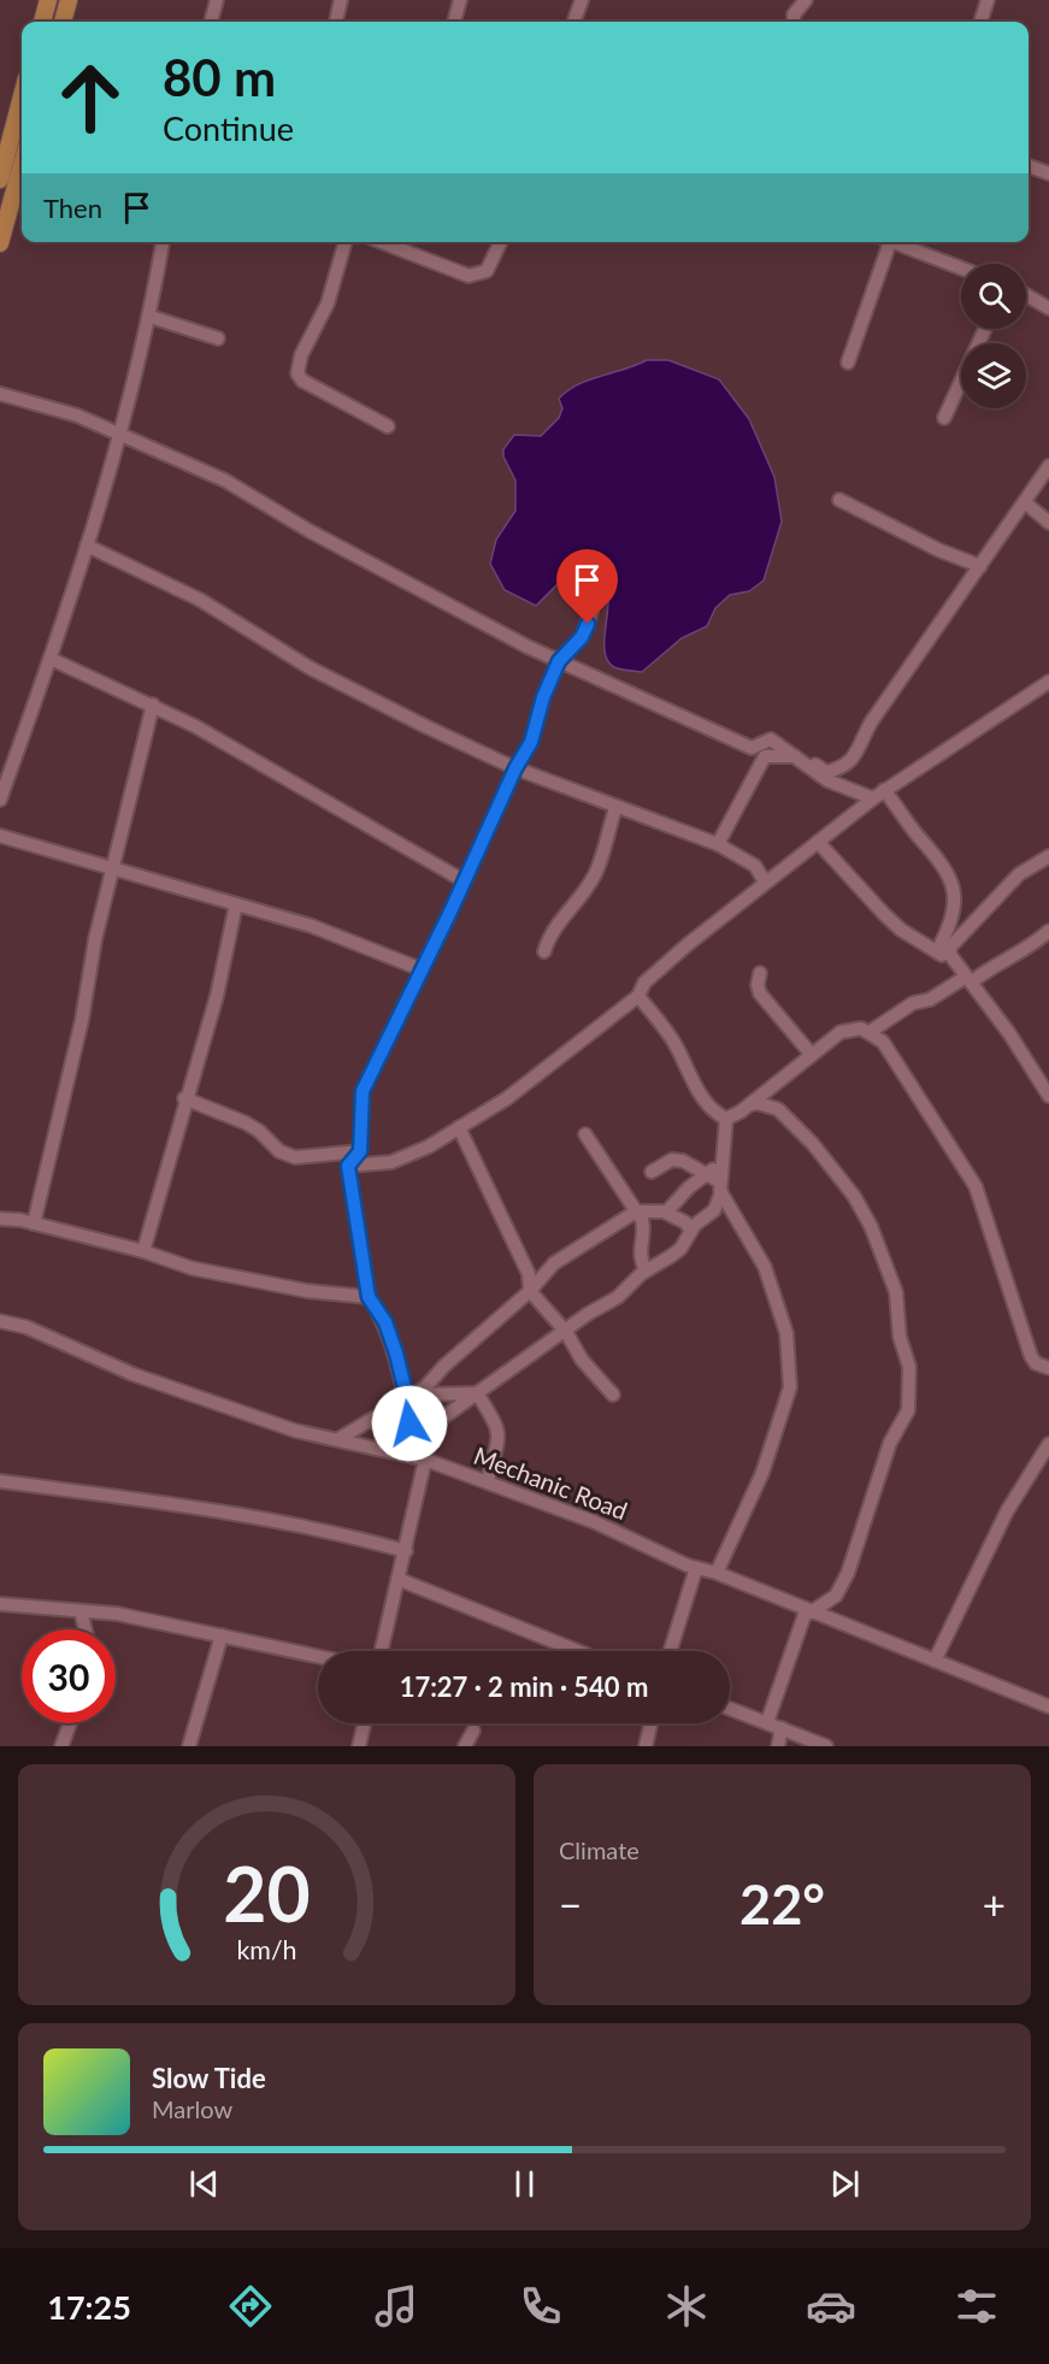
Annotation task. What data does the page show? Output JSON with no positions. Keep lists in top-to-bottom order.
{
  "streets": {
    "street": ["Mechanic Road"]
  },
  "page": {
    "turn": ["80 m", "Continue"],
    "then": "Then",
    "limit": "30",
    "trip": "17:27 · 2 min · 540 m",
    "tile": "Climate",
    "heat": ["−", "22°", "+"],
    "song": ["Slow Tide", "Marlow"],
    "tabs": "17:25",
    "gauge": ["20", "km/h"]
  }
}
